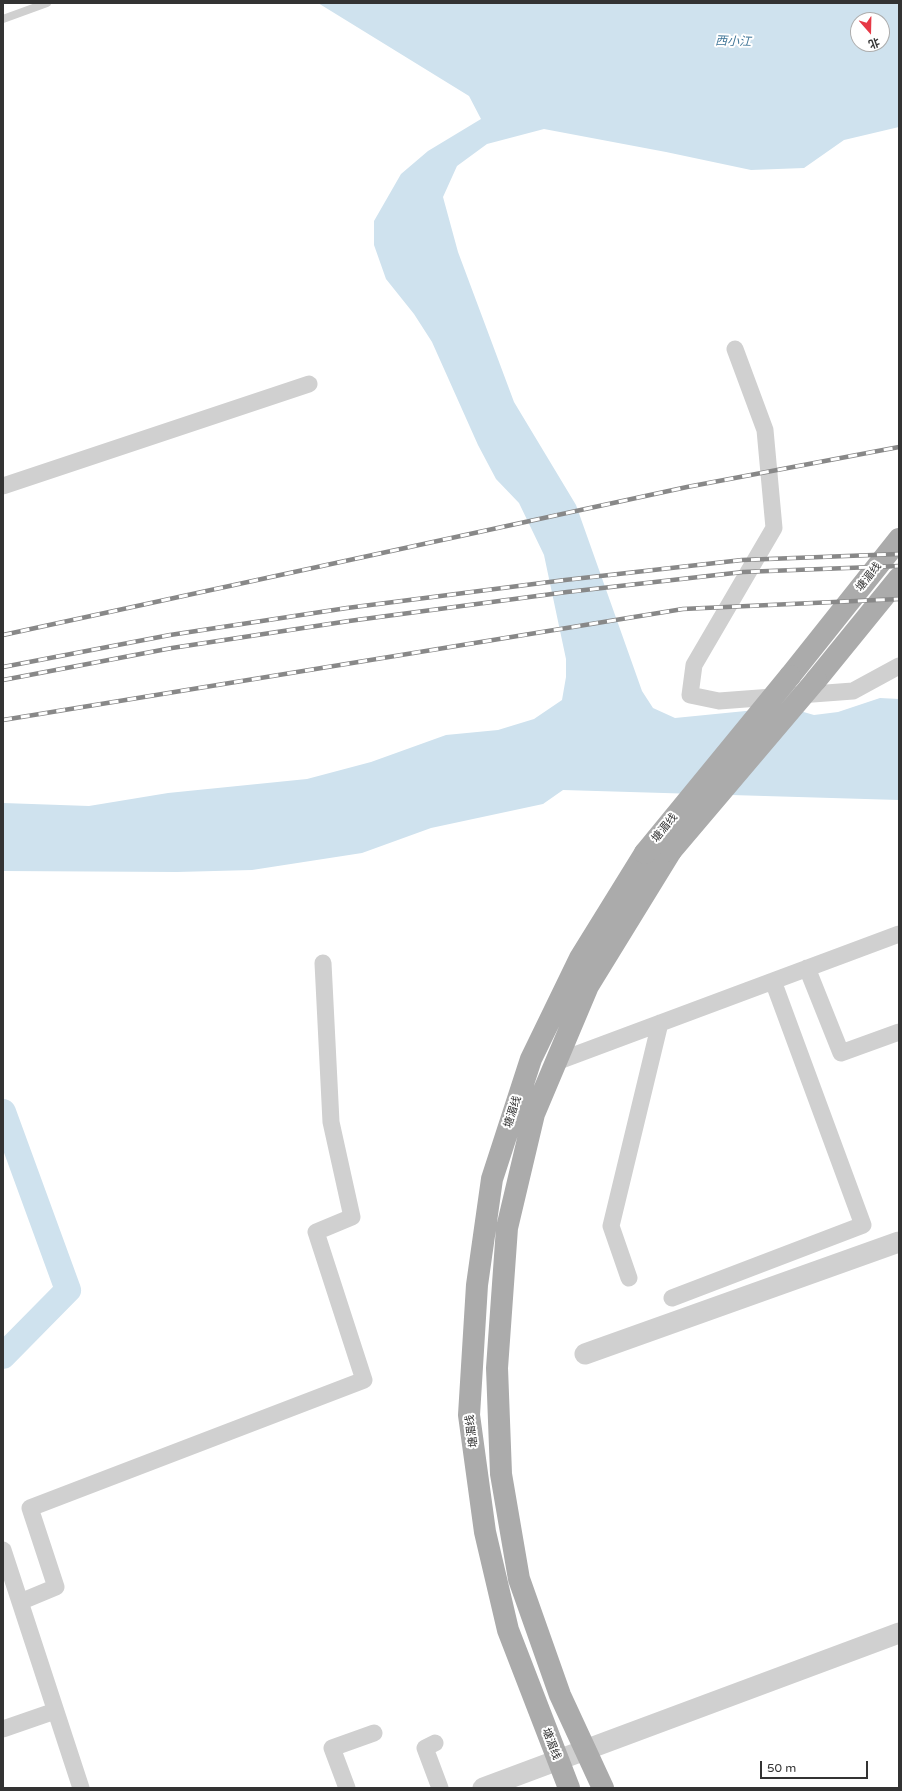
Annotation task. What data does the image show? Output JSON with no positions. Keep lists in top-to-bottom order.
{
  "streets": {
    "main road": ["塘湄线"]
  },
  "water": ["西小江"],
  "scale_bar": "50 m",
  "north": "bottom"
}
